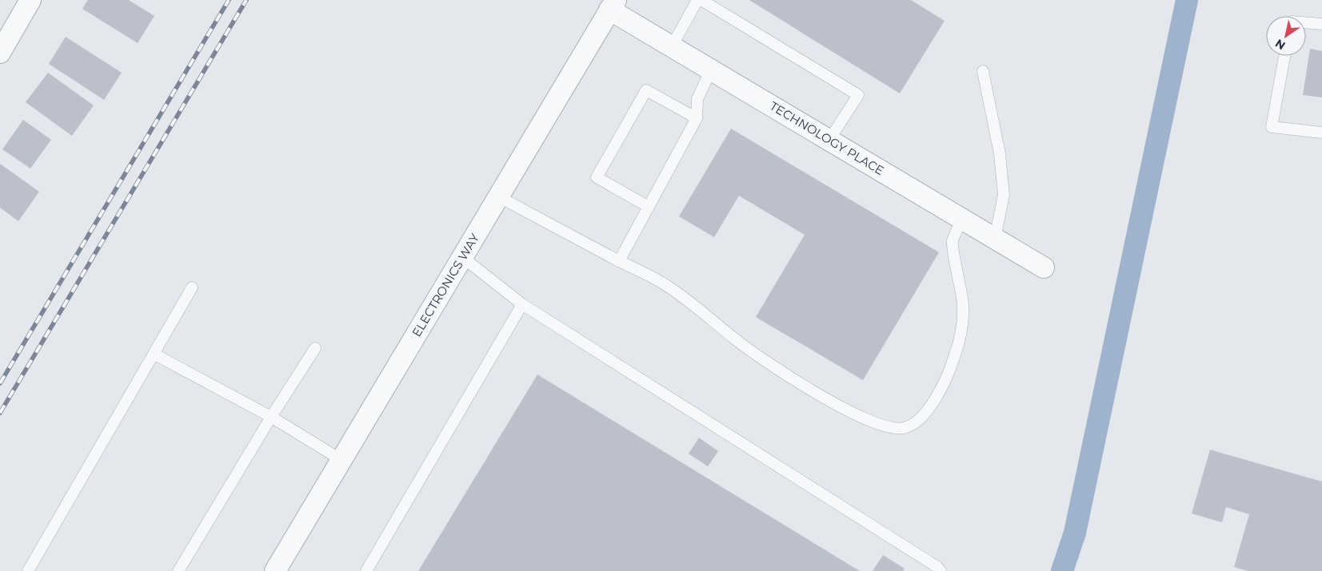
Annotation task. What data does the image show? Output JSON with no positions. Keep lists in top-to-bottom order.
{
  "streets": {
    "street": ["TECHNOLOGY PLACE", "ELECTRONICS WAY"]
  },
  "crossings": [
    ["TECHNOLOGY PLACE", "ELECTRONICS WAY"]
  ],
  "north": "bottom left"
}
